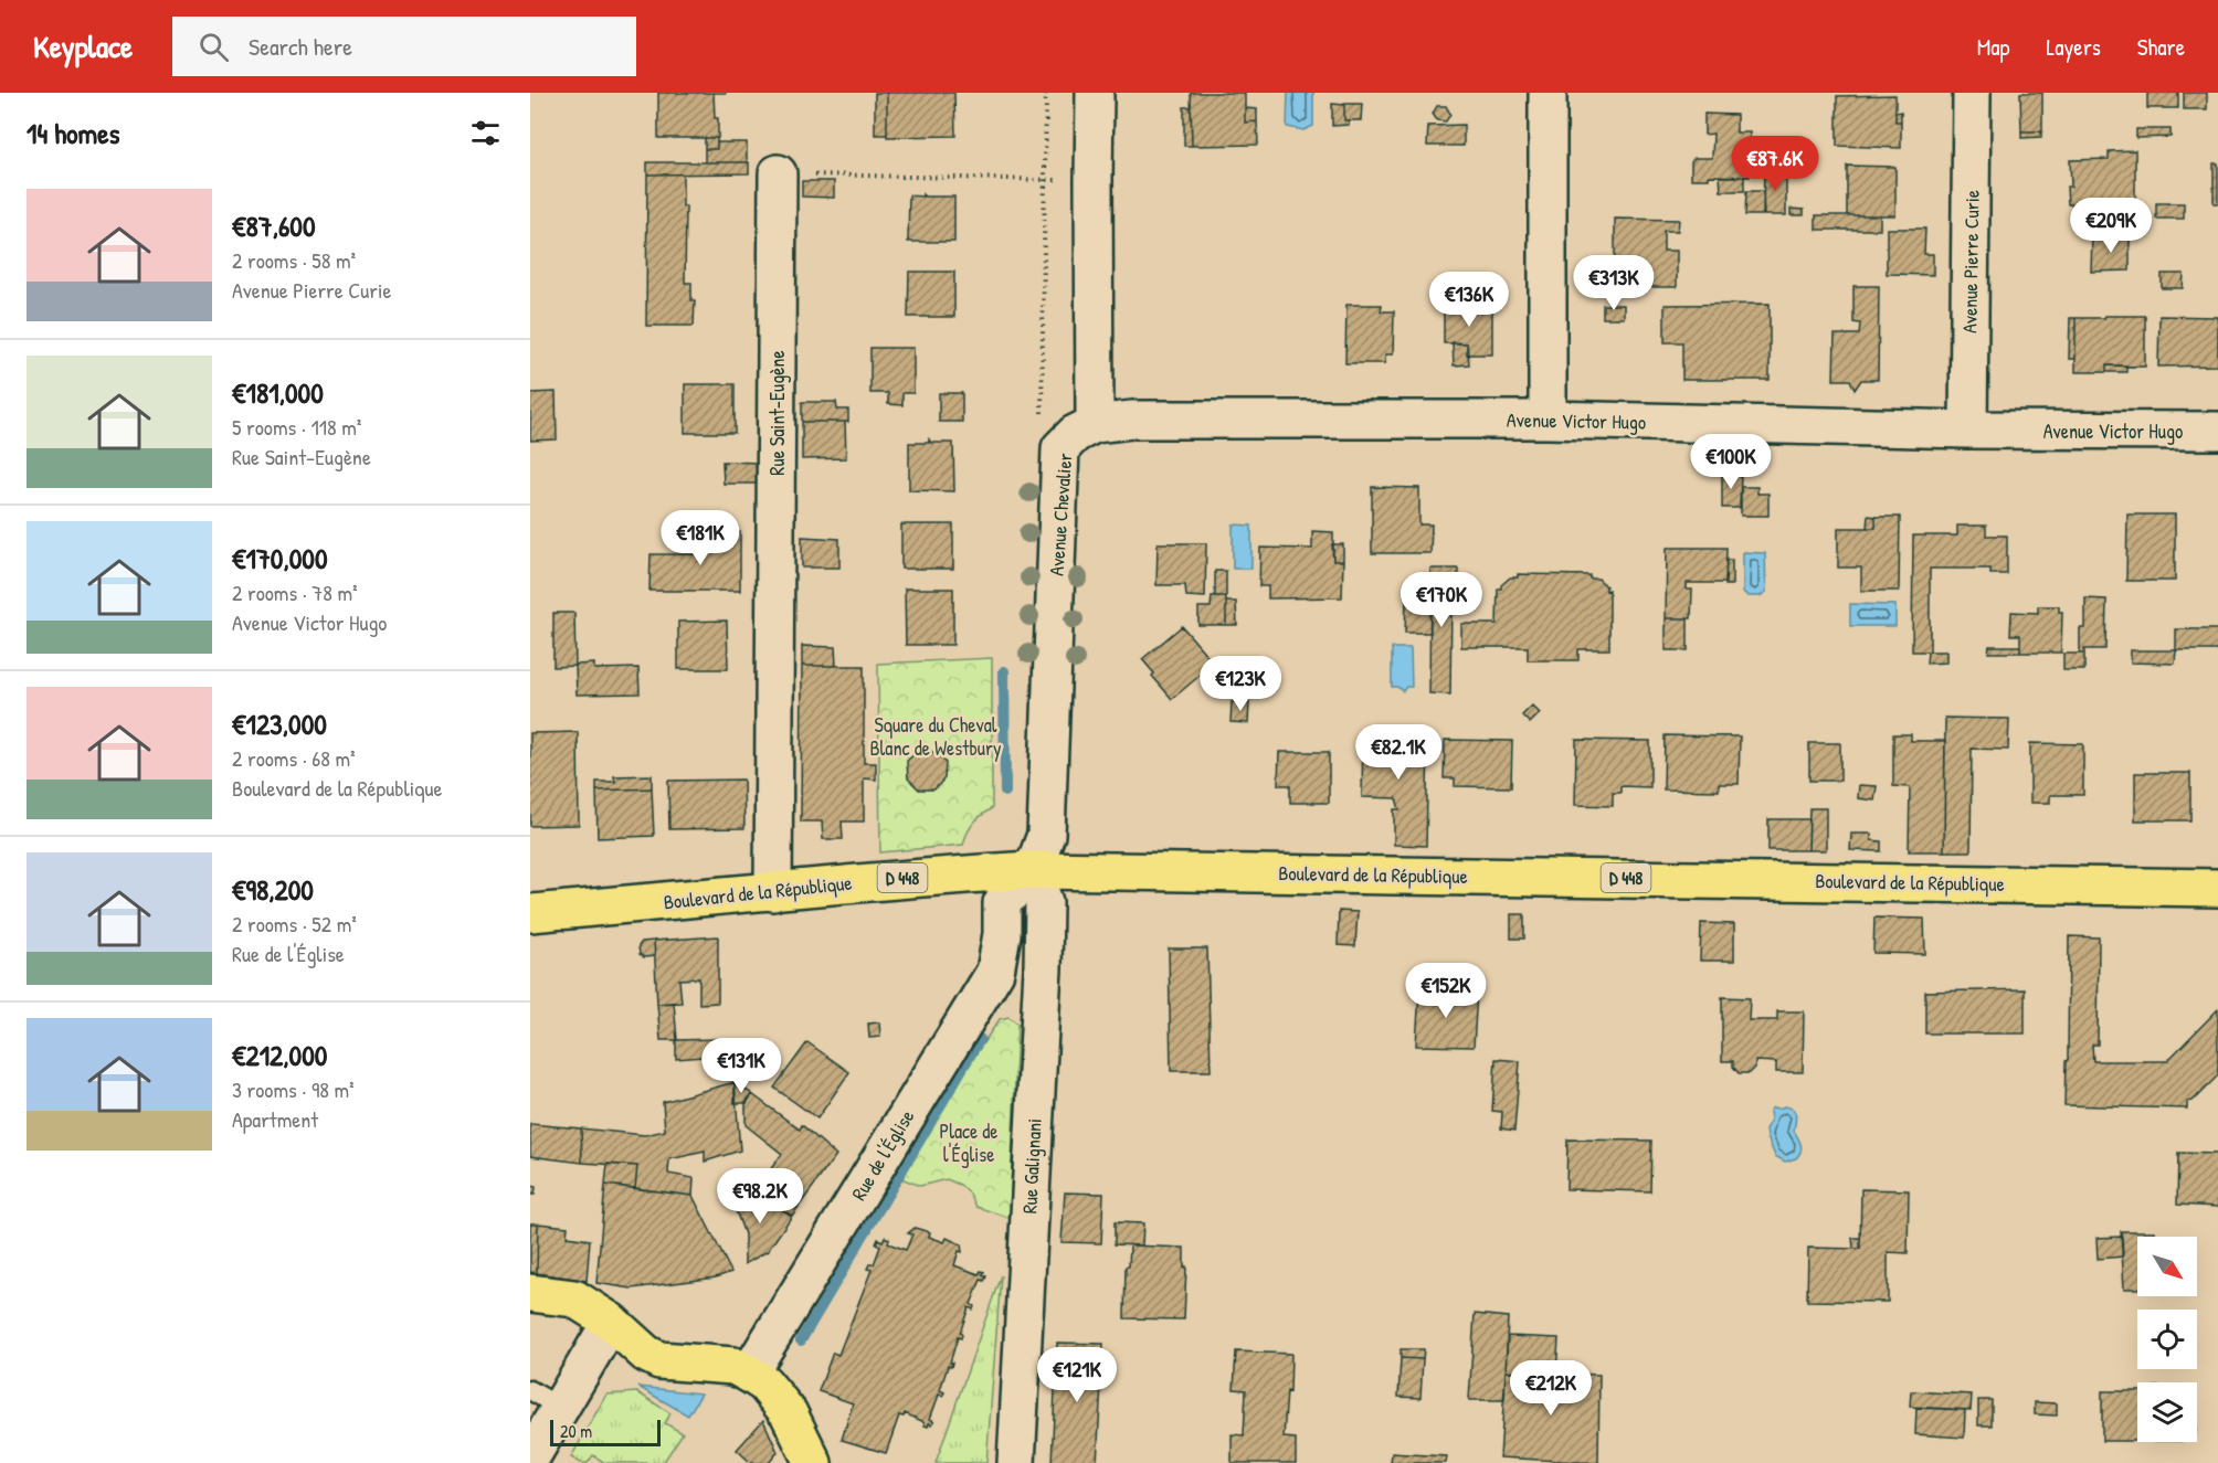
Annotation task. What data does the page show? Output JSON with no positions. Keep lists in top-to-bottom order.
{
  "streets": {
    "main road": ["Boulevard de la République", "D 448"],
    "street": [
      "Avenue Pierre Curie",
      "Rue Saint-Eugène",
      "Avenue Victor Hugo",
      "Avenue Chevalier",
      "Rue de l'Église",
      "Rue Galignani"
    ]
  },
  "crossings": [
    ["Avenue Pierre Curie", "Avenue Victor Hugo"],
    ["Rue Saint-Eugène", "Boulevard de la République"],
    ["Avenue Victor Hugo", "Avenue Chevalier"],
    ["Avenue Chevalier", "Boulevard de la République"],
    ["Avenue Chevalier", "Rue de l'Église"],
    ["Avenue Chevalier", "Rue Galignani"],
    ["Boulevard de la République", "Rue de l'Église"],
    ["Boulevard de la République", "Rue Galignani"],
    ["Rue de l'Église", "Rue Galignani"]
  ],
  "parks": ["Square du Cheval Blanc de Westbury", "Place de l'Église"],
  "scale_bar": "20 m",
  "north": "bottom right",
  "page": {
    "header": "Keyplace",
    "search": "Search here",
    "nav": ["Map", "Layers", "Share"],
    "heading": "14 homes",
    "price": [
      "€87.6K",
      "€209K",
      "€313K",
      "€136K",
      "€100K",
      "€181K",
      "€170K",
      "€123K",
      "€82.1K",
      "€152K",
      "€131K",
      "€98.2K",
      "€121K",
      "€212K"
    ],
    "list": [
      {
        "name": "€87,600",
        "note": "2 rooms · 58 m² · Avenue Pierre Curie"
      },
      {
        "name": "€181,000",
        "note": "5 rooms · 118 m² · Rue Saint-Eugène"
      },
      {
        "name": "€170,000",
        "note": "2 rooms · 78 m² · Avenue Victor Hugo"
      },
      {
        "name": "€123,000",
        "note": "2 rooms · 68 m² · Boulevard de la République"
      },
      {
        "name": "€98,200",
        "note": "2 rooms · 52 m² · Rue de l'Église"
      },
      {
        "name": "€212,000",
        "note": "3 rooms · 98 m² · Apartment"
      }
    ],
    "scale": "20 m"
  }
}
